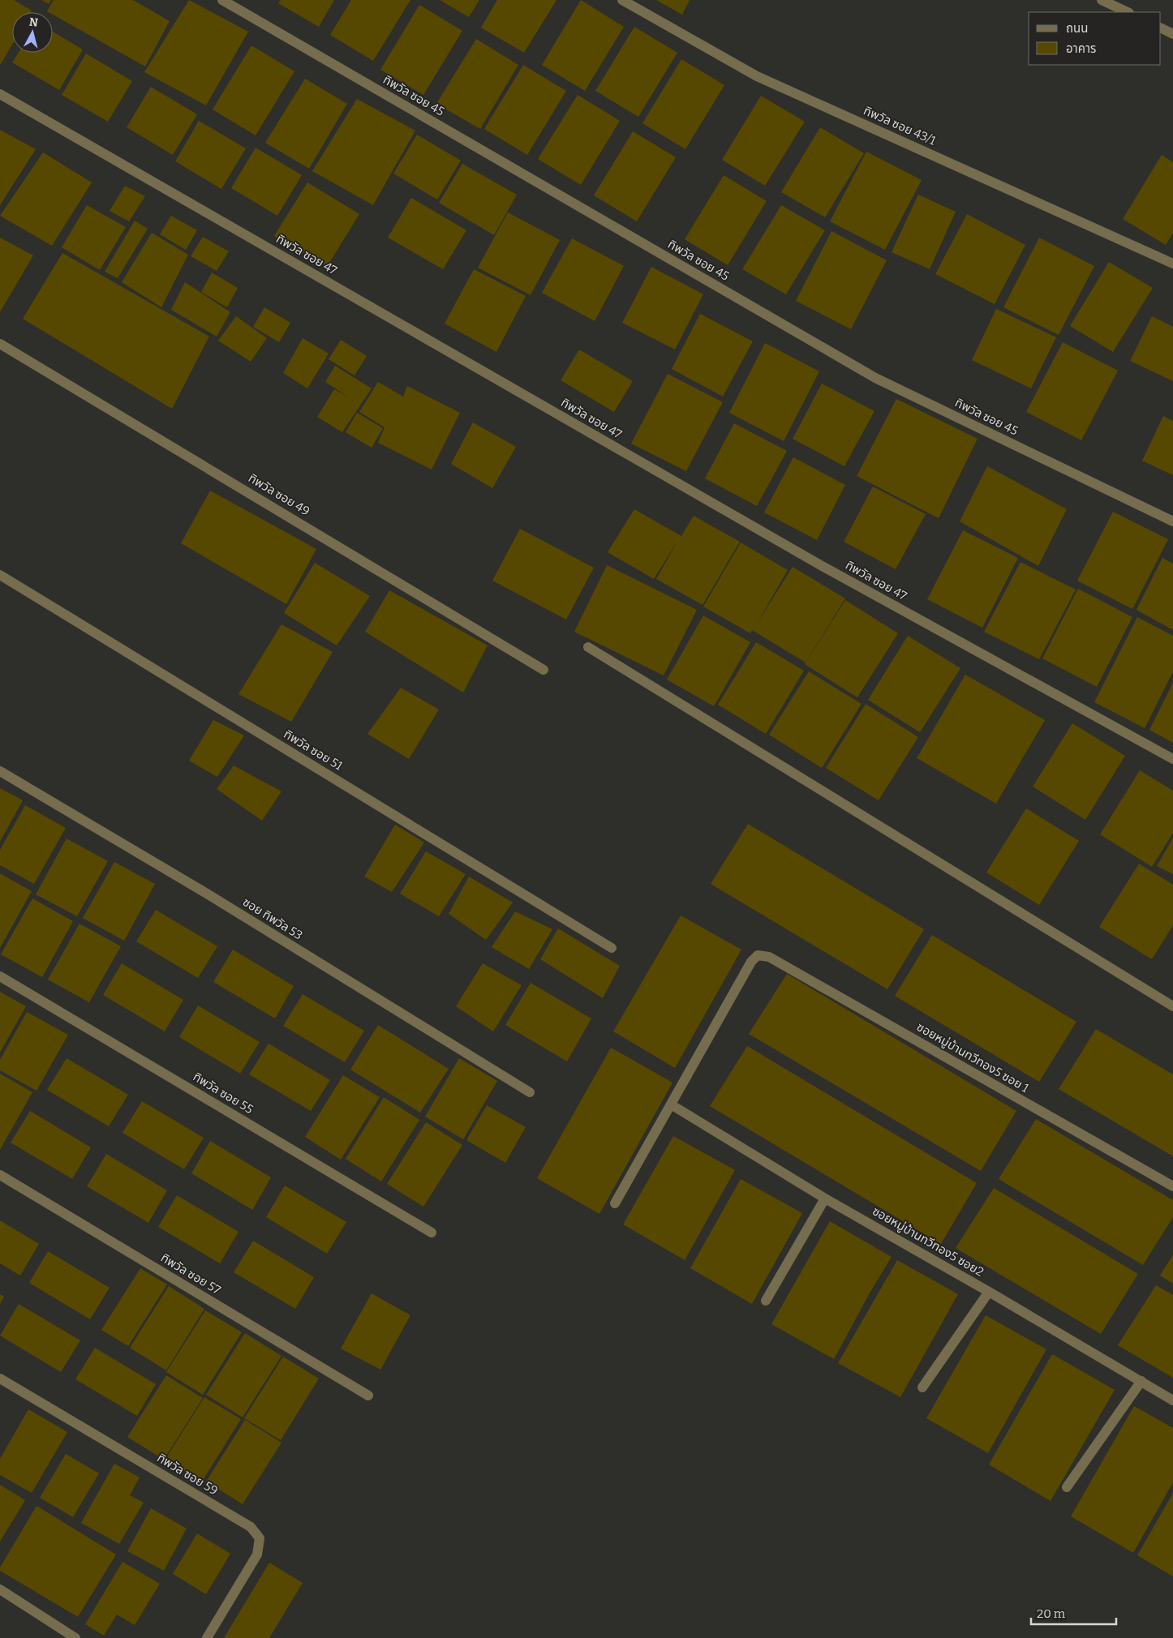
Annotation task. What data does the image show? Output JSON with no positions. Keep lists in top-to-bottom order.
{
  "streets": {
    "street": [
      "ทิพวัล ซอย 45",
      "ทิพวัล ซอย 43/1",
      "ทิพวัล ซอย 47",
      "ทิพวัล ซอย 49",
      "ทิพวัล ซอย 51",
      "ซอย ทิพวัล 53",
      "ซอยหมู่บ้านทวีทอง5 ซอย 1",
      "ทิพวัล ซอย 55",
      "ซอยหมู่บ้านทวีทอง5 ซอย2",
      "ทิพวัล ซอย 57",
      "ทิพวัล ซอย 59"
    ]
  },
  "crossings": [
    ["ซอยหมู่บ้านทวีทอง5 ซอย 1", "ซอยหมู่บ้านทวีทอง5 ซอย2"]
  ],
  "legend": ["ถนน", "อาคาร"],
  "scale_bar": "20 m",
  "north": "top"
}
